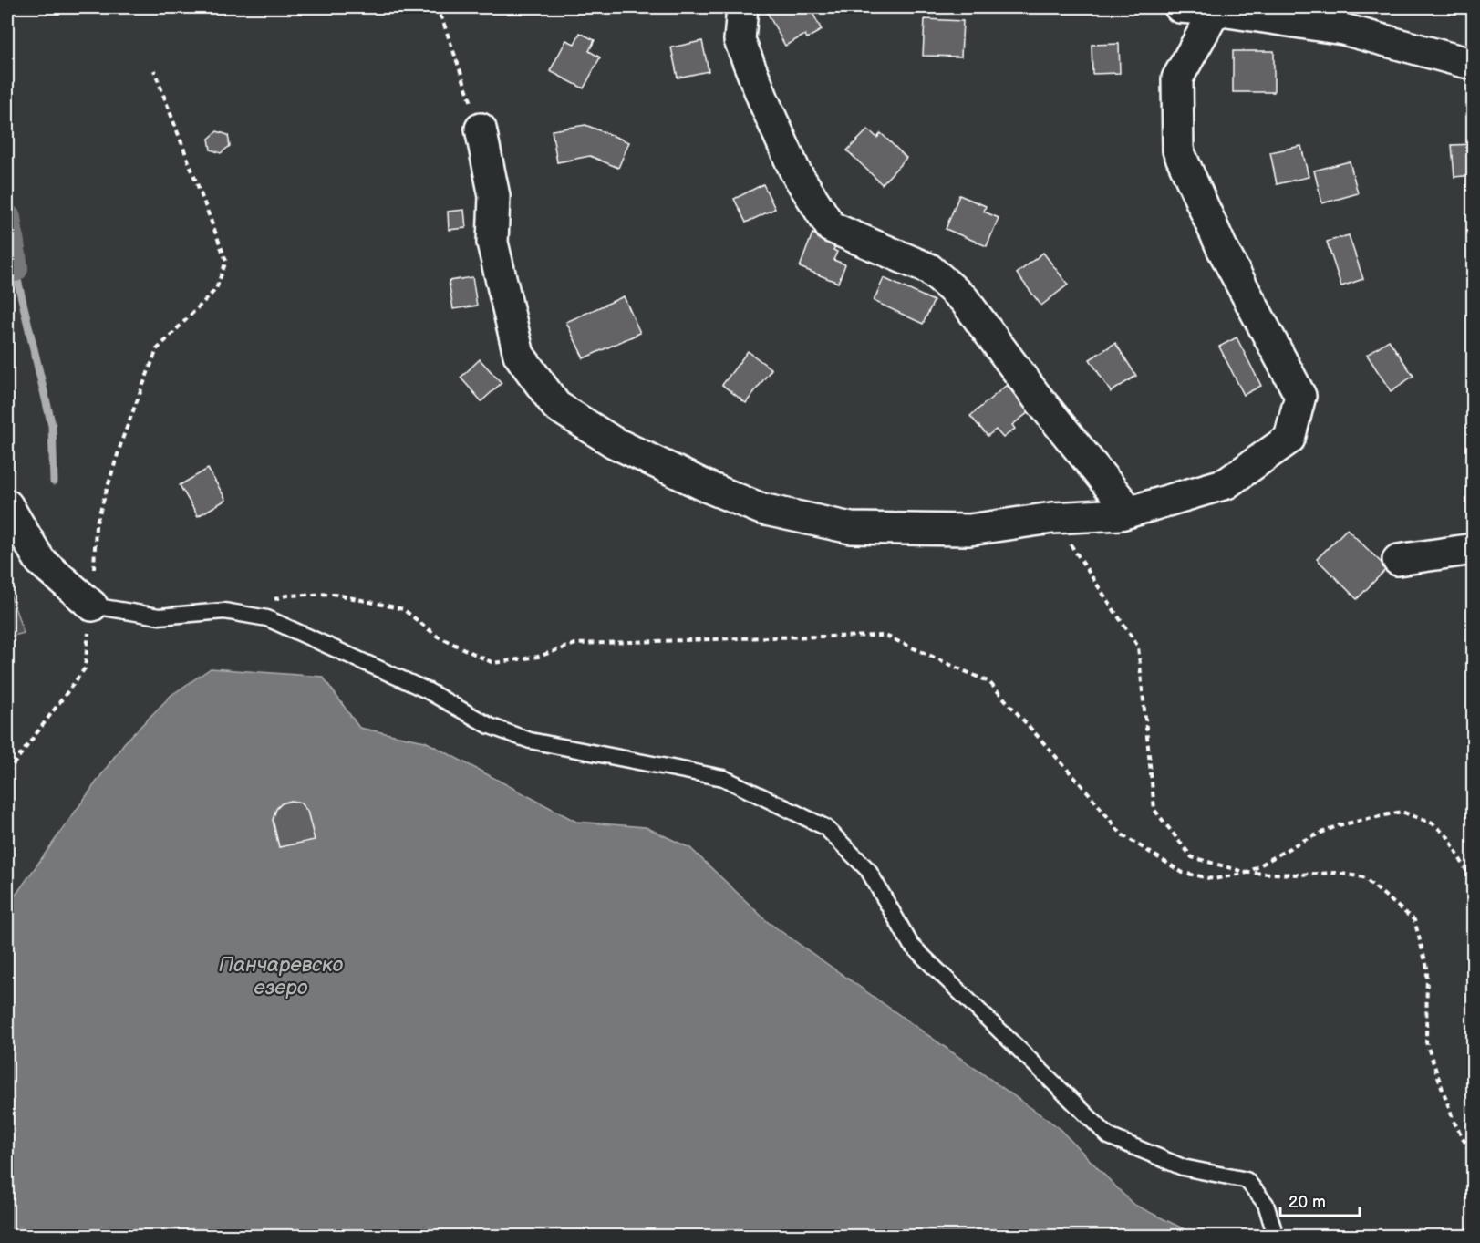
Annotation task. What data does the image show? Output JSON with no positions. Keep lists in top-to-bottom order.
{
  "water": ["Панчаревско езеро"],
  "scale_bar": "20 m"
}
